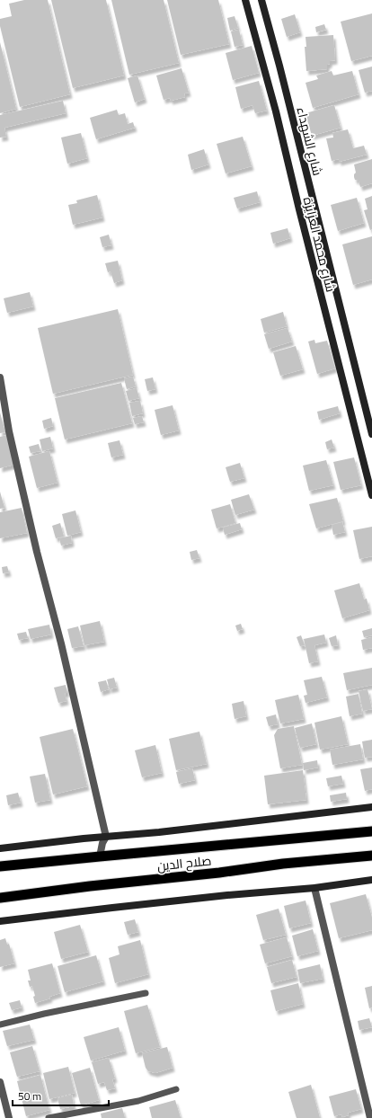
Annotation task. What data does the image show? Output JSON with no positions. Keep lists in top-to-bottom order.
{
  "streets": {
    "highway": ["صلاح الدين"],
    "main road": ["شارع الشهداء", "شارع محمد العزايزة"]
  },
  "scale_bar": "50 m"
}
